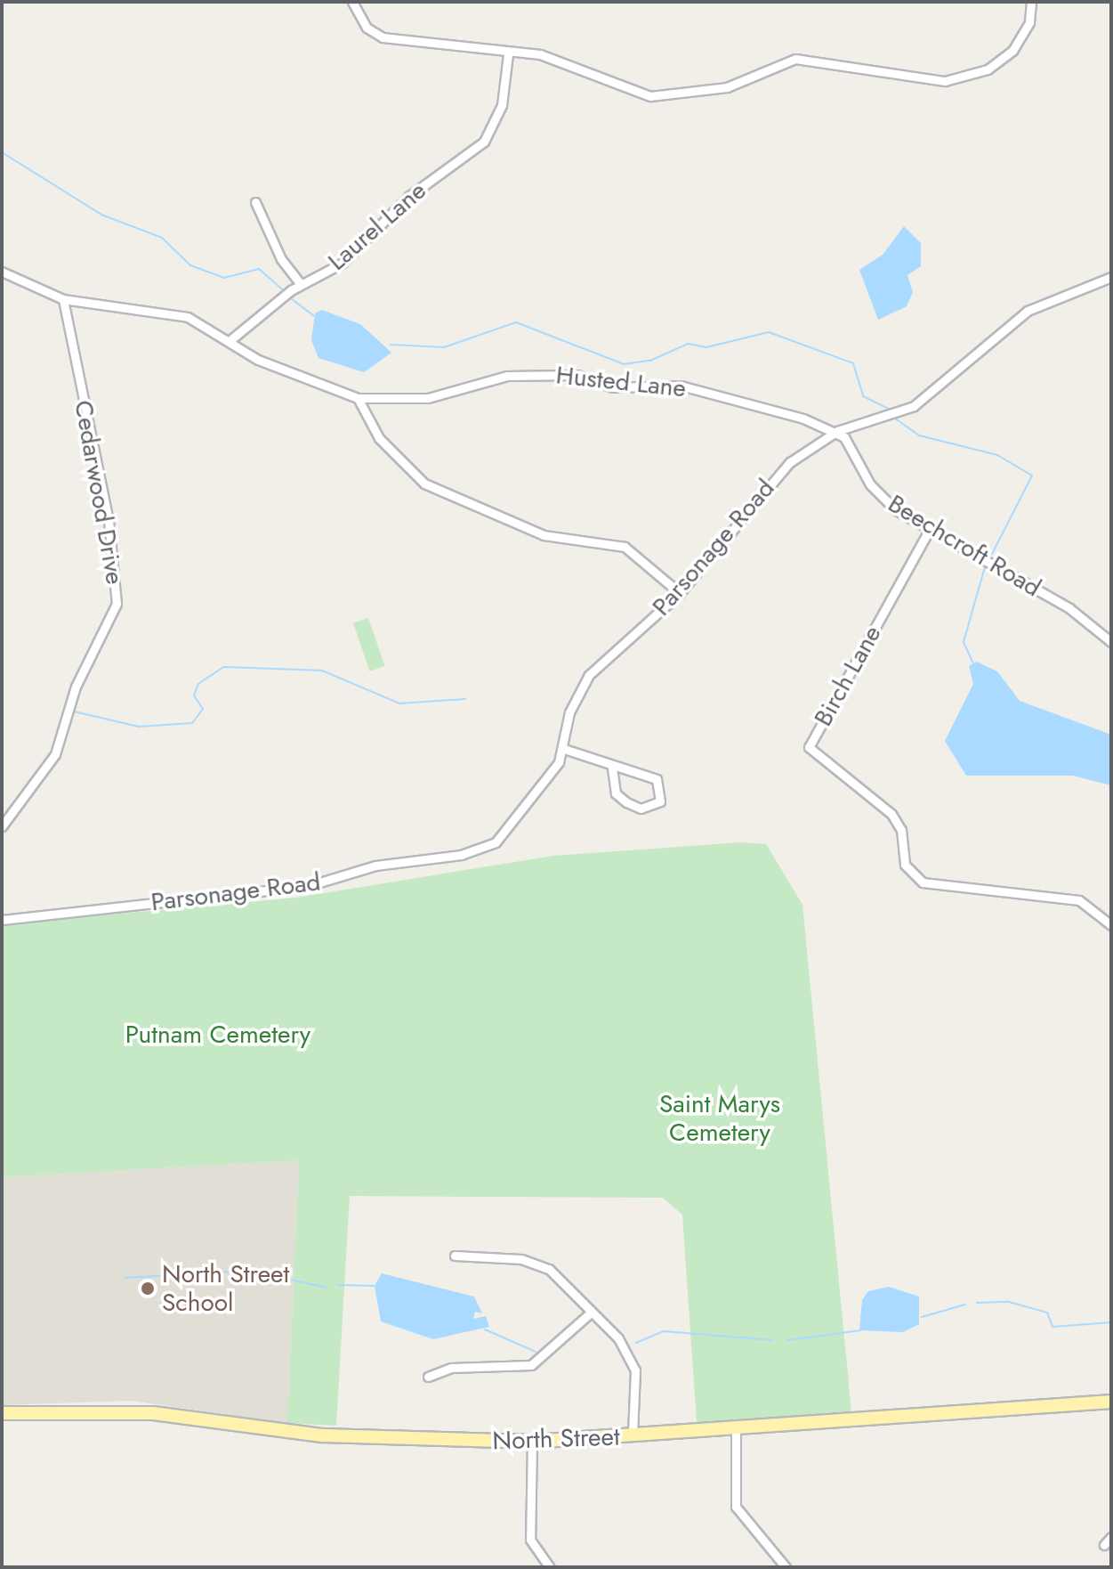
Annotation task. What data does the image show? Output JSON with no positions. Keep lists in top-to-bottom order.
{
  "streets": {
    "main road": ["North Street"],
    "street": [
      "Laurel Lane",
      "Husted Lane",
      "Cedarwood Drive",
      "Beechcroft Road",
      "Parsonage Road",
      "Birch Lane"
    ]
  },
  "crossings": [
    ["Laurel Lane", "Husted Lane"],
    ["Husted Lane", "Cedarwood Drive"],
    ["Husted Lane", "Beechcroft Road"],
    ["Husted Lane", "Parsonage Road"],
    ["Beechcroft Road", "Parsonage Road"],
    ["Beechcroft Road", "Birch Lane"]
  ],
  "parks": ["Putnam Cemetery", "Saint Marys Cemetery"],
  "places": ["North Street School"]
}
